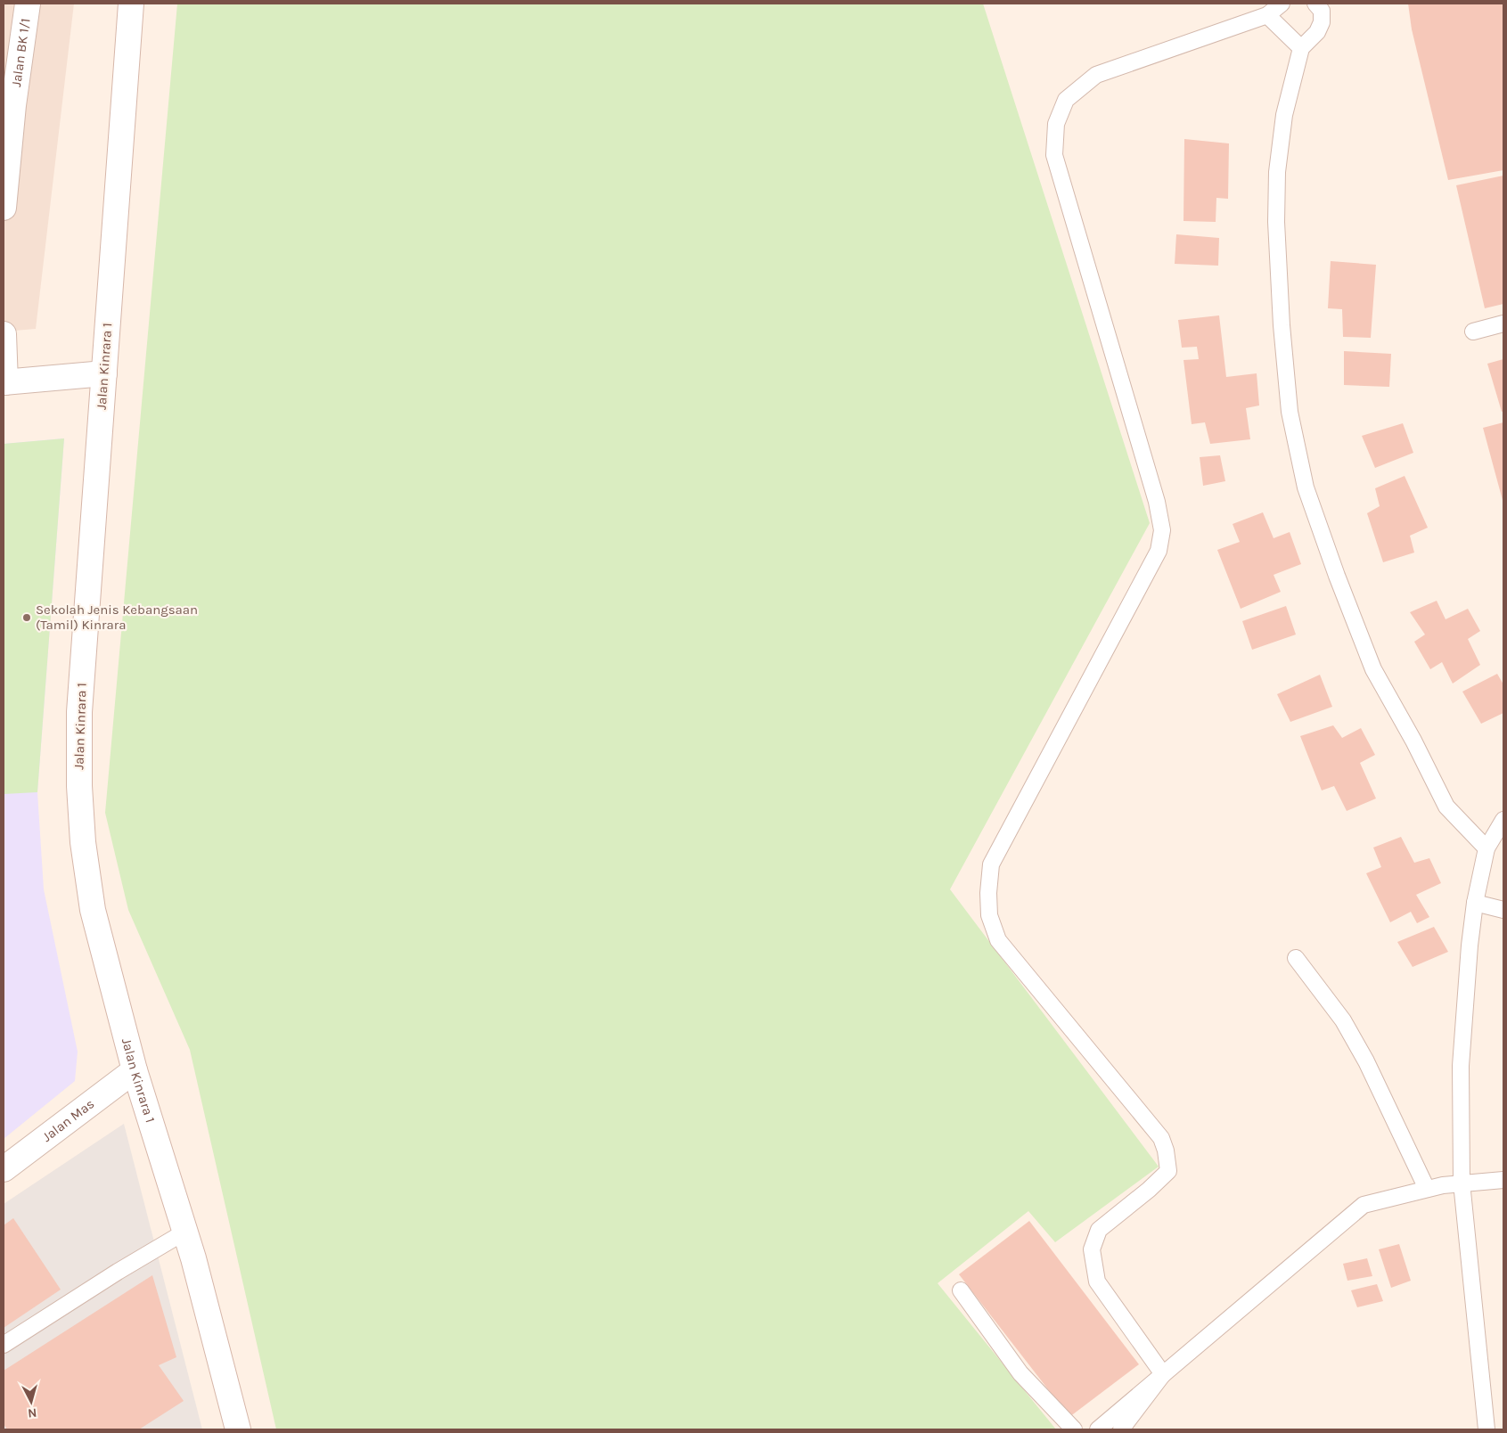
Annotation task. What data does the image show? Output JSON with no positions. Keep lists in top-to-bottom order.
{
  "streets": {
    "street": ["Jalan BK 1/1", "Jalan Kinrara 1", "Jalan Mas"]
  },
  "crossings": [
    ["Jalan Kinrara 1", "Jalan Mas"]
  ],
  "places": ["Sekolah Jenis Kebangsaan (Tamil) Kinrara"],
  "north": "bottom"
}
